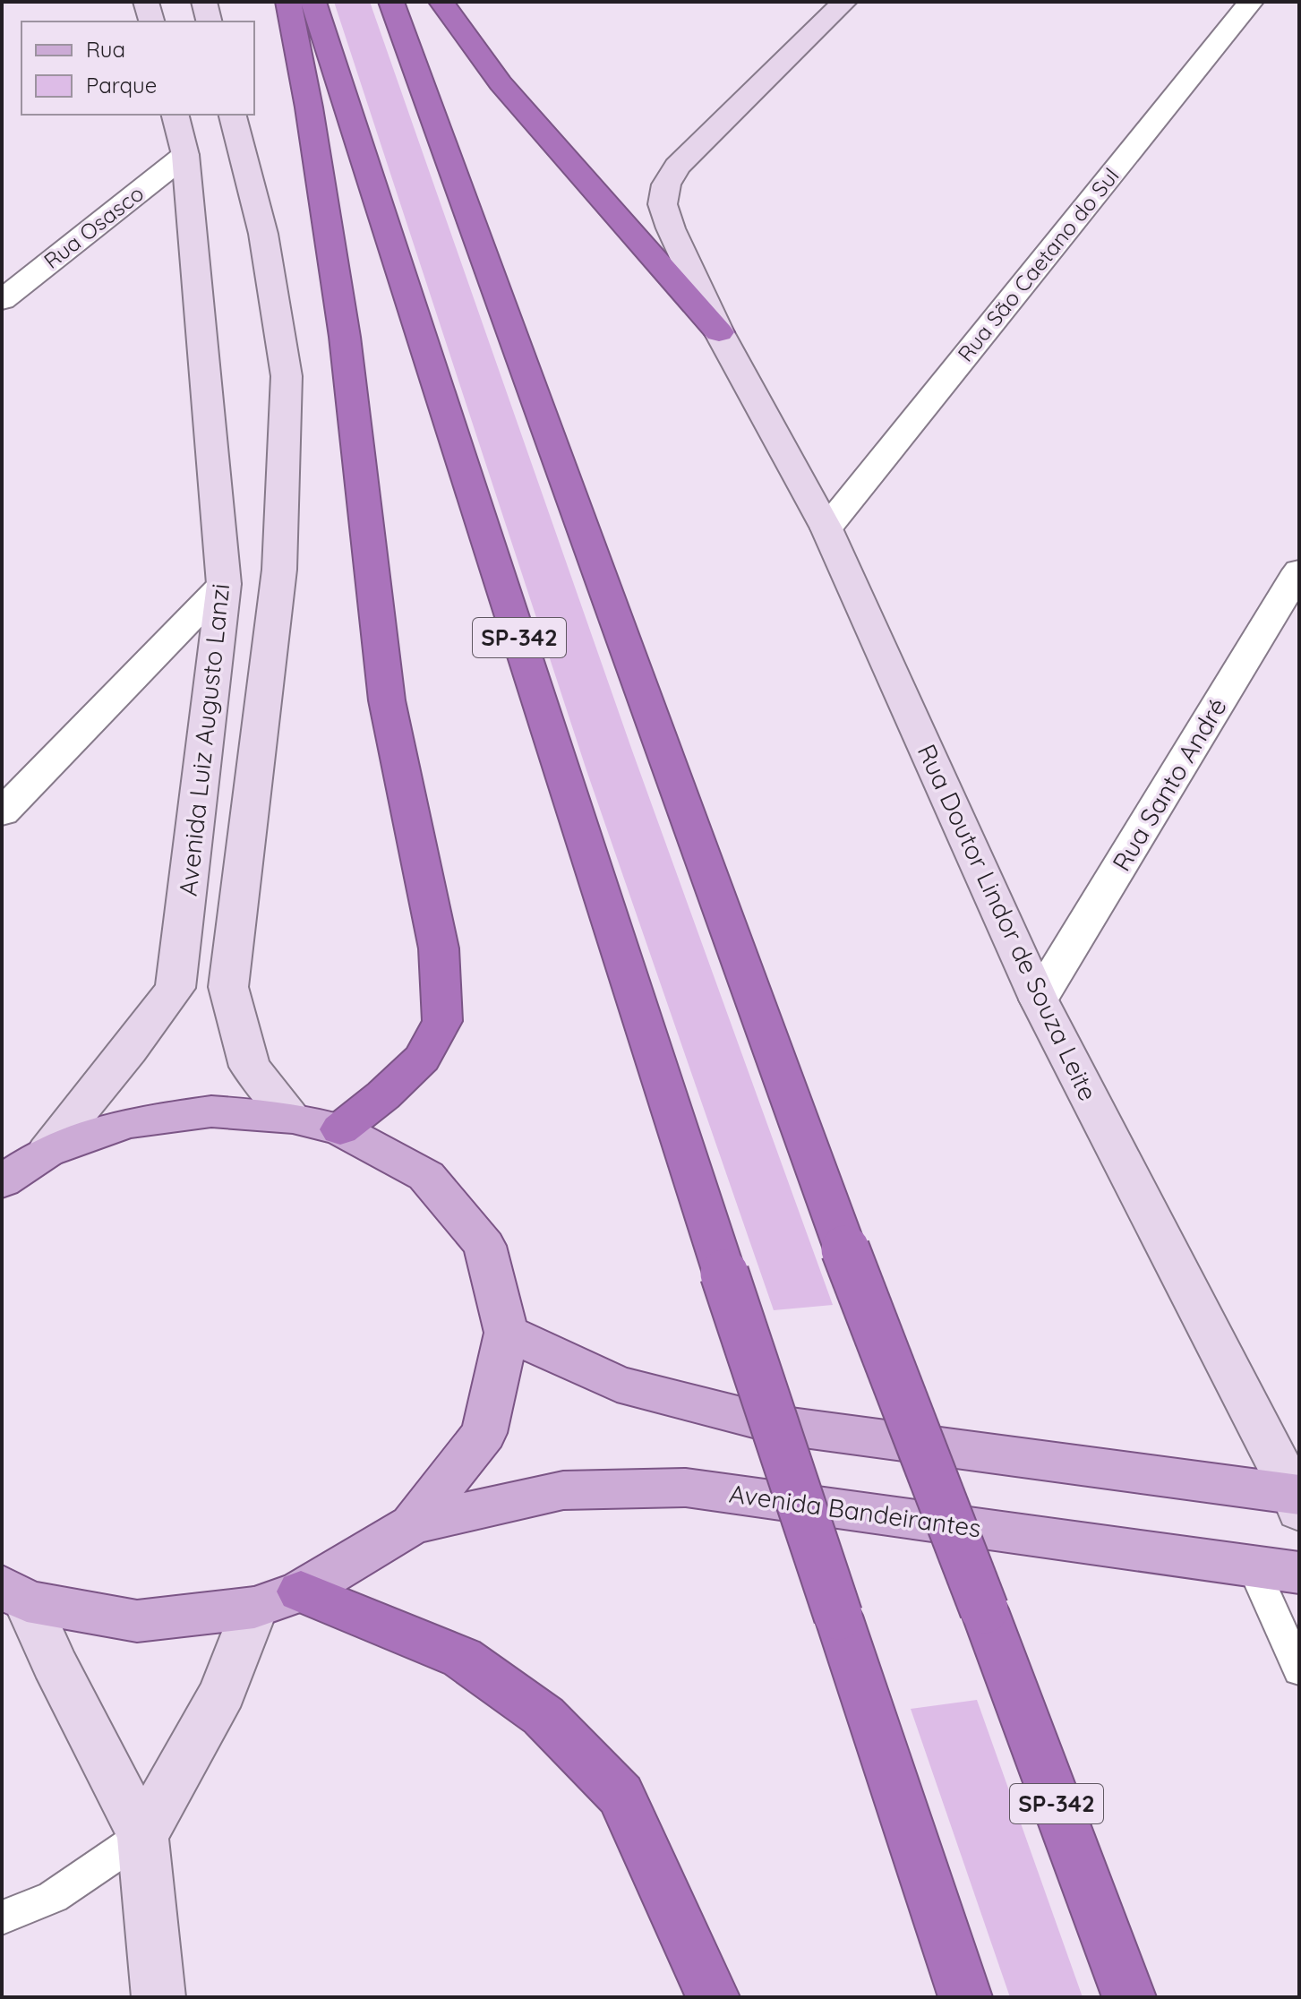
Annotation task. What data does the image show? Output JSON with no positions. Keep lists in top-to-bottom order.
{
  "streets": {
    "highway": ["SP-342"],
    "main road": ["Avenida Bandeirantes"],
    "street": [
      "Rua Osasco",
      "Rua São Caetano do Sul",
      "Avenida Luiz Augusto Lanzi",
      "Rua Santo André",
      "Rua Doutor Lindor de Souza Leite"
    ]
  },
  "crossings": [
    ["Rua Osasco", "Avenida Luiz Augusto Lanzi"],
    ["Rua São Caetano do Sul", "Rua Doutor Lindor de Souza Leite"],
    ["Avenida Luiz Augusto Lanzi", "Avenida Bandeirantes"],
    ["Rua Santo André", "Rua Doutor Lindor de Souza Leite"]
  ],
  "legend": ["Rua", "Parque"]
}
